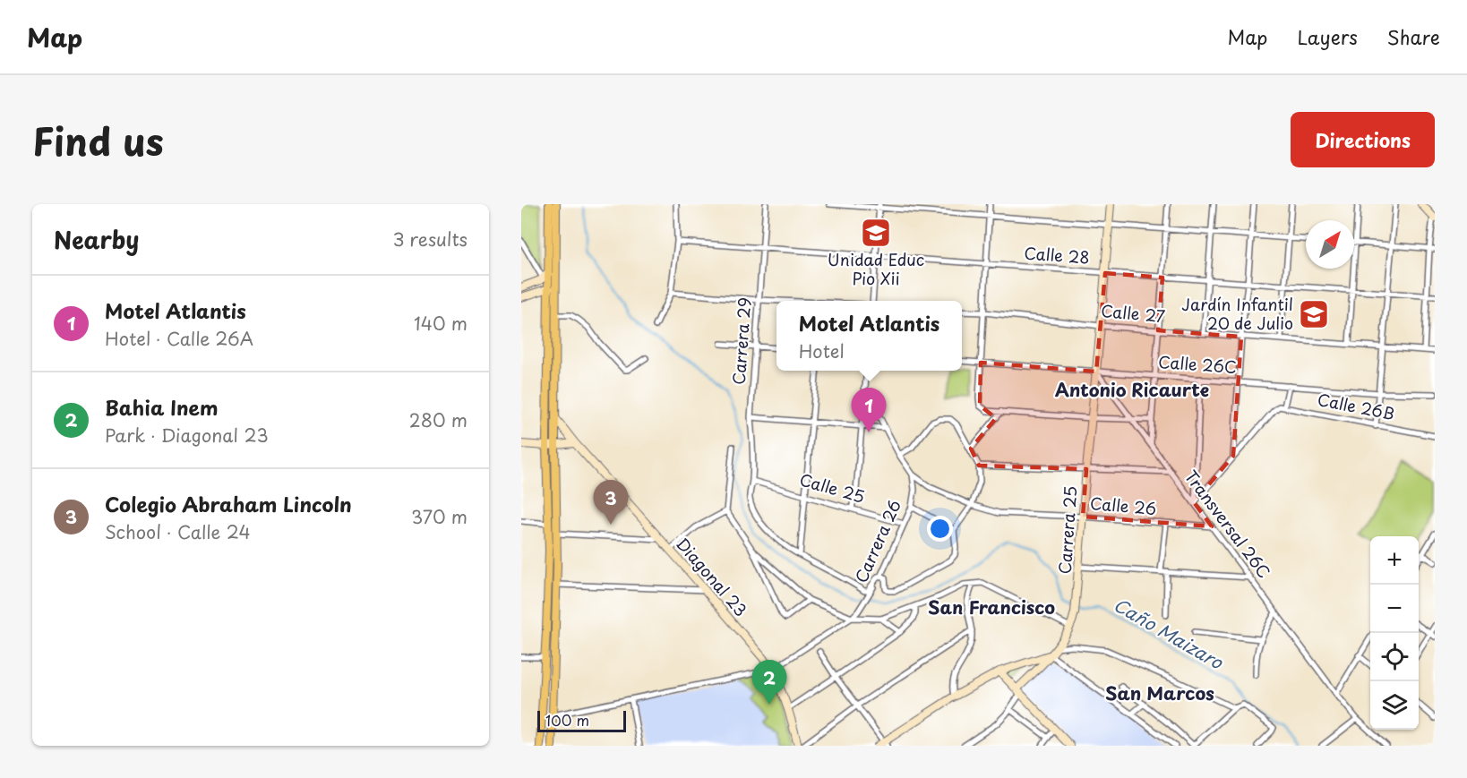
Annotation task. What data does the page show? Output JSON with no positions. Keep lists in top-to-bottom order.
{
  "streets": {
    "street": [
      "Calle 28",
      "Calle 27",
      "Carrera 29",
      "Calle 26C",
      "Calle 26B",
      "Calle 25",
      "Calle 26",
      "Transversal 26C",
      "Carrera 25",
      "Carrera 26",
      "Diagonal 23"
    ]
  },
  "crossings": [
    ["Calle 28", "Carrera 29"],
    ["Calle 28", "Carrera 25"],
    ["Calle 27", "Carrera 25"],
    ["Carrera 29", "Calle 25"],
    ["Carrera 29", "Carrera 26"],
    ["Calle 26C", "Transversal 26C"],
    ["Calle 26C", "Carrera 25"],
    ["Calle 25", "Carrera 26"],
    ["Calle 26", "Transversal 26C"],
    ["Calle 26", "Carrera 25"],
    ["Calle 26", "Carrera 26"],
    ["Transversal 26C", "Carrera 25"],
    ["Carrera 26", "Diagonal 23"]
  ],
  "districts": ["Antonio Ricaurte", "San Francisco", "San Marcos"],
  "water": ["Caño Maizaro"],
  "places": {
    "school or university": ["Unidad Educ Pio Xii", "Jardín Infantil 20 de Julio"]
  },
  "scale_bar": "100 m",
  "north": "top right",
  "page": {
    "header": "Map",
    "nav": ["Map", "Layers", "Share"],
    "title": "Find us",
    "buttons": "Directions",
    "heading": ["Nearby", "3 results"],
    "list": [
      {
        "mark": "1",
        "name": "Motel Atlantis",
        "note": "Hotel · Calle 26A",
        "value": "140 m"
      },
      {
        "mark": "2",
        "name": "Bahia Inem",
        "note": "Park · Diagonal 23",
        "value": "280 m"
      },
      {
        "mark": "3",
        "name": "Colegio Abraham Lincoln",
        "note": "School · Calle 24",
        "value": "370 m"
      }
    ],
    "popup": ["Motel Atlantis", "Hotel"],
    "pins": ["1", "3", "2"],
    "map_buttons": ["+", "−"],
    "scale": "100 m"
  }
}
